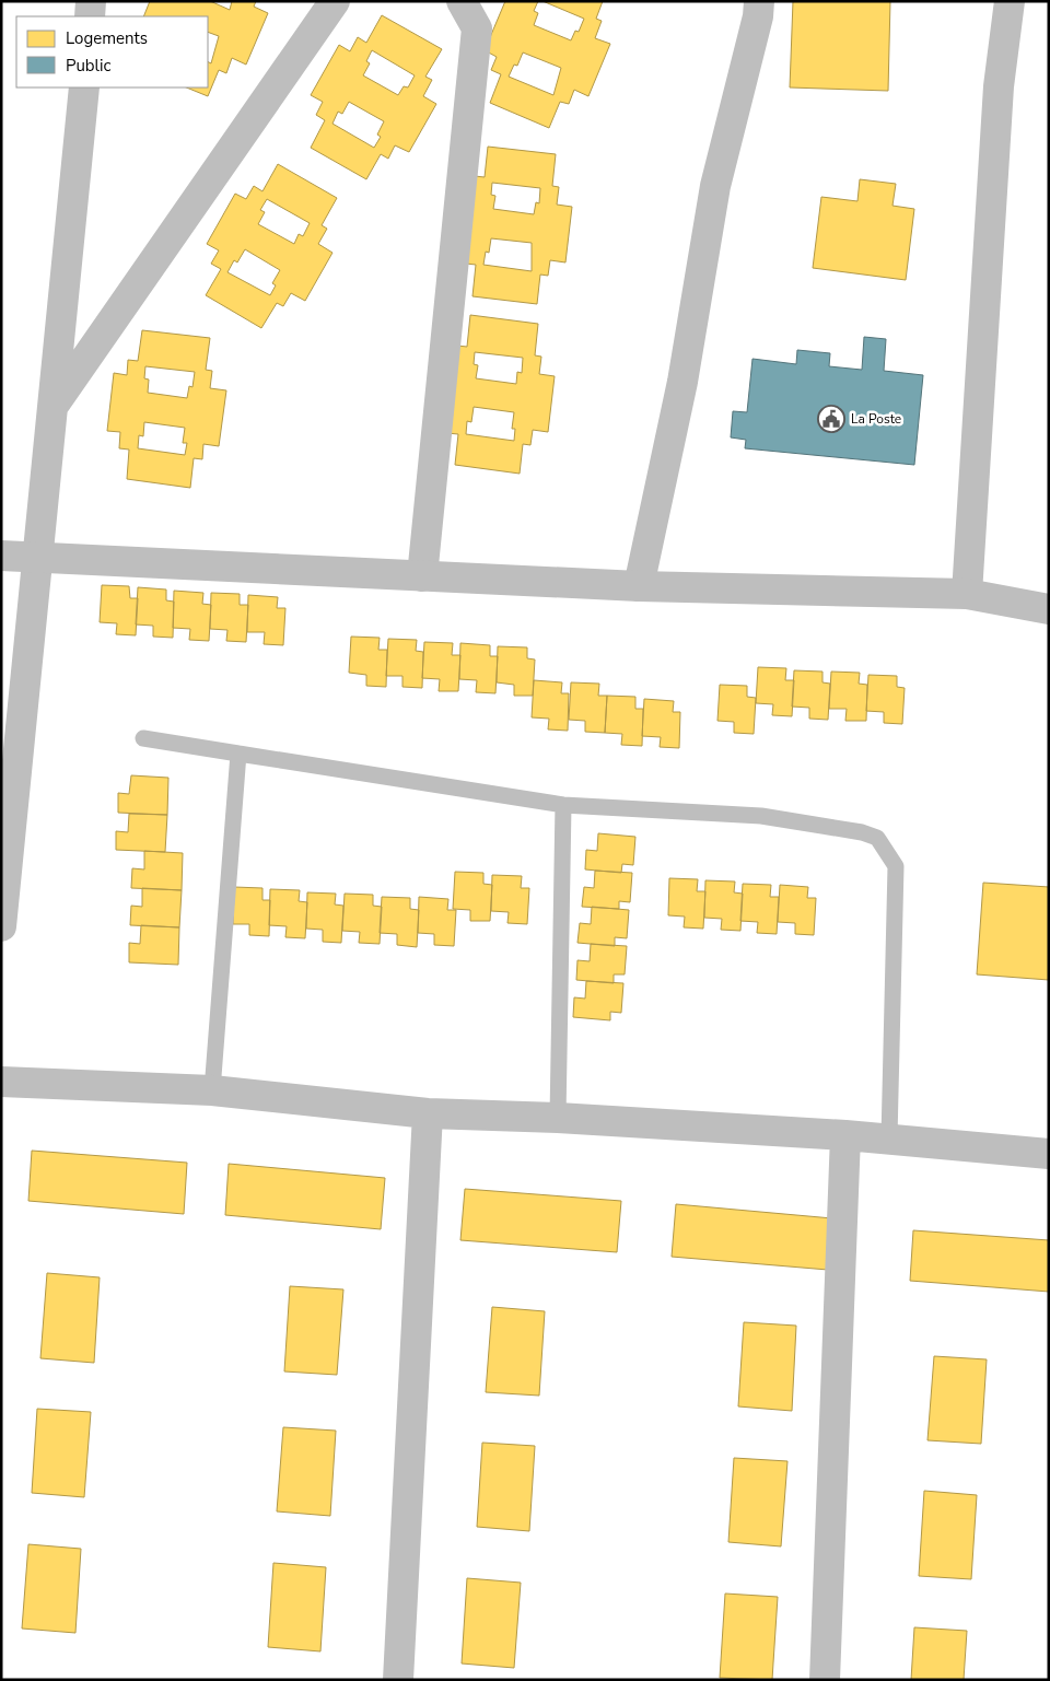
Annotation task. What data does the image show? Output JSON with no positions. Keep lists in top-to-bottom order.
{
  "places": {
    "public building": ["La Poste"]
  },
  "legend": ["Logements", "Public"]
}
